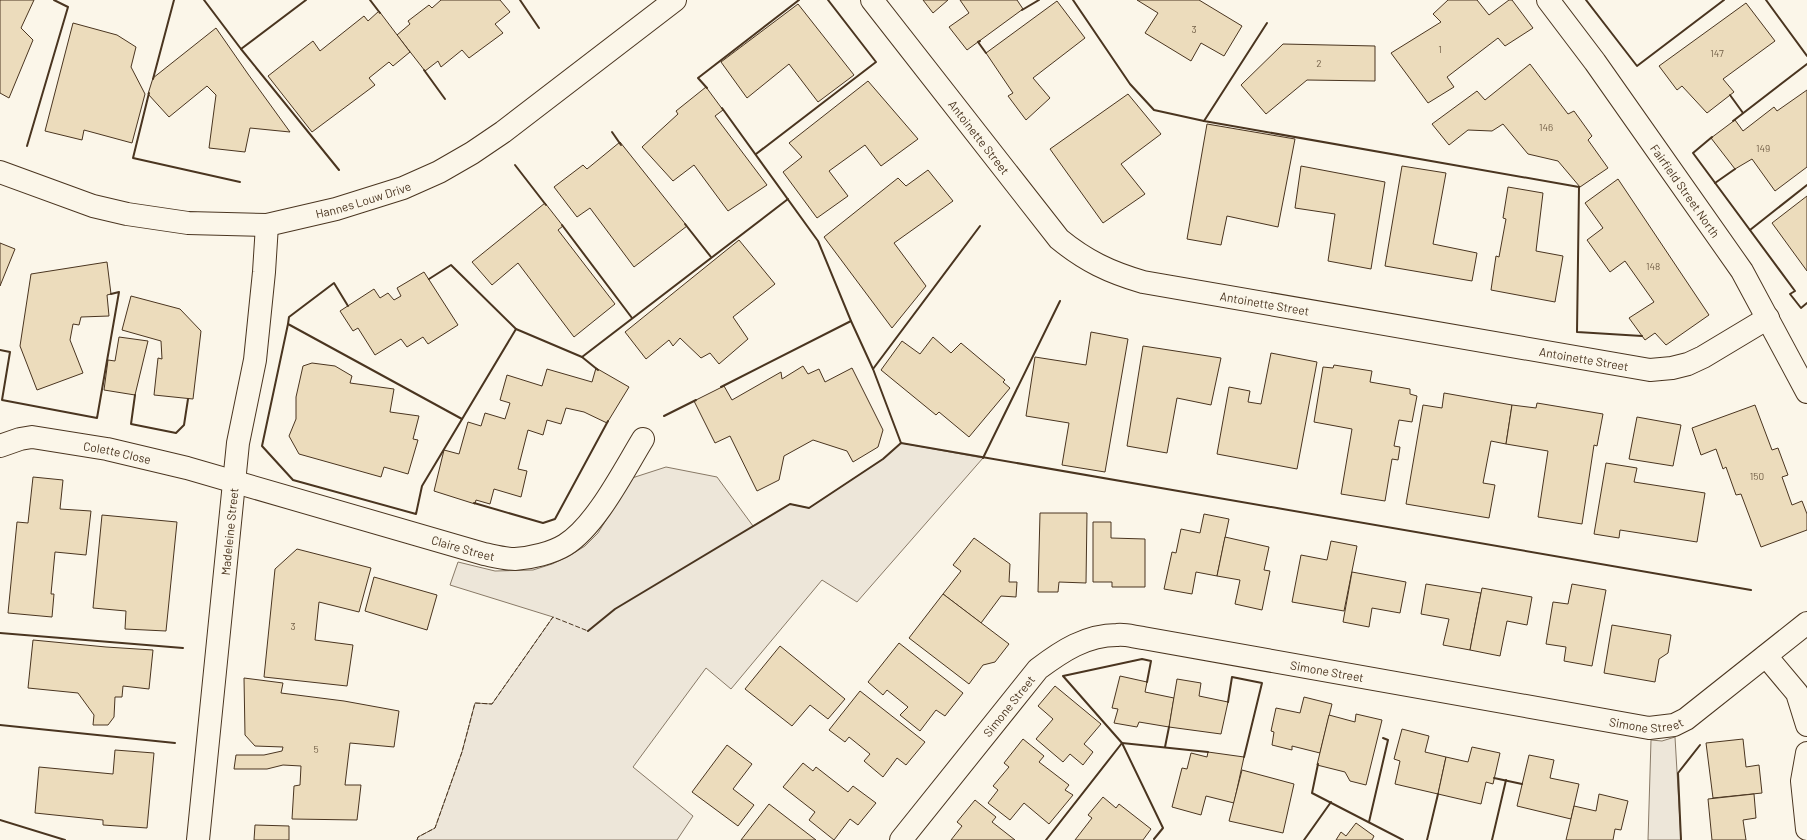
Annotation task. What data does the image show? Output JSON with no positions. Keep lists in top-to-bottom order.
{
  "streets": {
    "street": [
      "Antoinette Street",
      "Fairfield Street North",
      "Hannes Louw Drive",
      "Colette Close",
      "Madeleine Street",
      "Claire Street",
      "Simone Street"
    ]
  },
  "crossings": [
    ["Antoinette Street", "Fairfield Street North"],
    ["Hannes Louw Drive", "Madeleine Street"],
    ["Colette Close", "Madeleine Street"],
    ["Colette Close", "Claire Street"],
    ["Madeleine Street", "Claire Street"]
  ],
  "house_numbers": [
    "3",
    "1",
    "147",
    "2",
    "146",
    "149",
    "148",
    "150",
    "3",
    "5"
  ]
}
